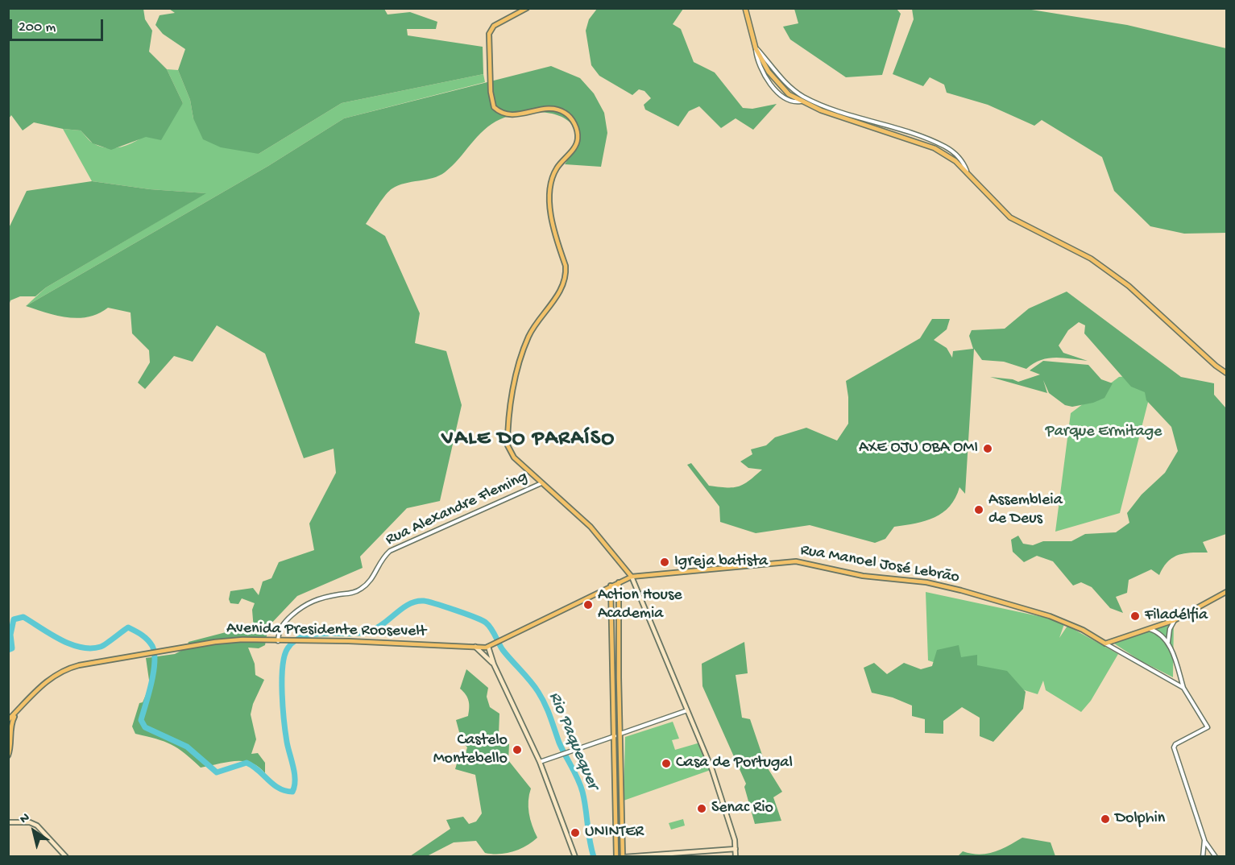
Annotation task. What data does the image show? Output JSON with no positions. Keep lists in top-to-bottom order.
{
  "streets": {
    "main road": ["Rua Manoel José Lebrão", "Avenida Presidente Roosevelt"],
    "street": ["Rua Alexandre Fleming"]
  },
  "crossings": [
    ["Rua Alexandre Fleming", "Avenida Presidente Roosevelt"],
    ["Rua Manoel José Lebrão", "Avenida Presidente Roosevelt"]
  ],
  "districts": ["VALE DO PARAÍSO"],
  "water": ["Rio Paquequer"],
  "parks": ["Parque Ermitage"],
  "places": [
    "AXE OJU OBA OMI",
    "Assembleia de Deus",
    "Igreja batista",
    "Action House Academia",
    "Filadélfia",
    "Castelo Montebello",
    "Casa de Portugal",
    "Senac Rio",
    "Dolphin",
    "UNINTER"
  ],
  "scale_bar": "200 m",
  "north": "top left"
}
